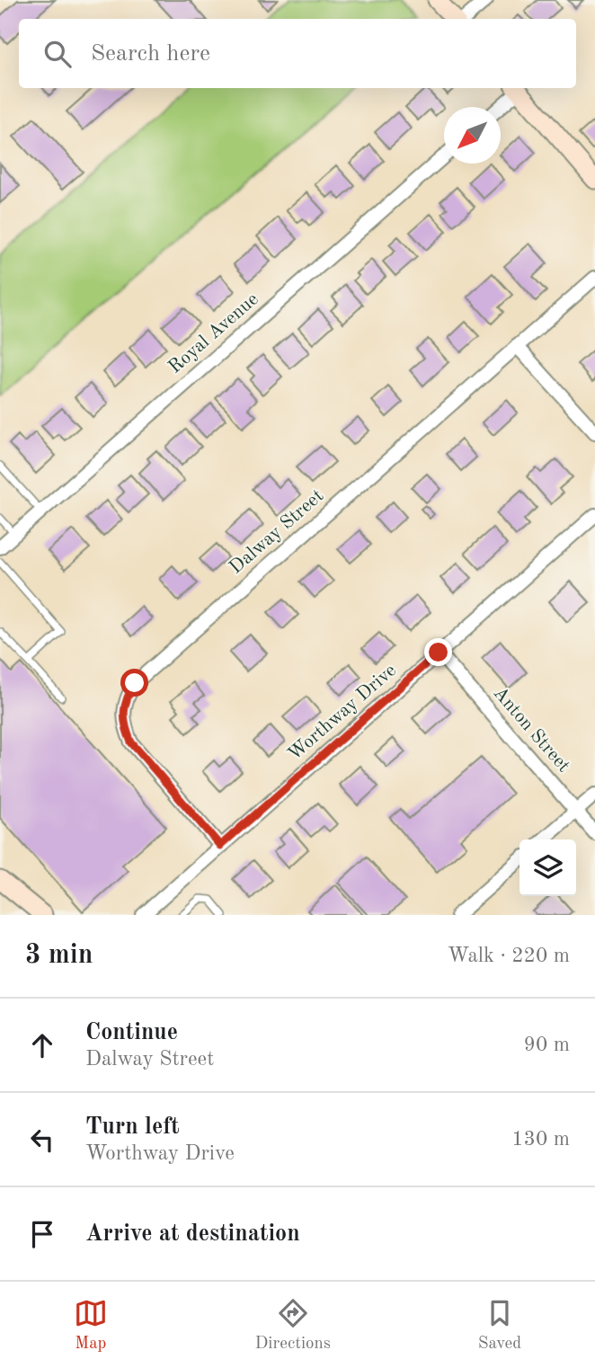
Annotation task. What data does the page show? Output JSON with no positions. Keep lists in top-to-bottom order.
{
  "streets": {
    "street": [
      "Royal Avenue",
      "Dalway Street",
      "Worthway Drive",
      "Anton Street"
    ]
  },
  "crossings": [
    ["Dalway Street", "Worthway Drive"],
    ["Worthway Drive", "Anton Street"]
  ],
  "north": "bottom left",
  "page": {
    "search": "Search here",
    "heading": ["3 min", "Walk · 220 m"],
    "list": [
      ["Continue", "Dalway Street", "90 m"],
      ["Turn left", "Worthway Drive", "130 m"],
      "Arrive at destination"
    ],
    "nav": ["Map", "Directions", "Saved"]
  }
}
